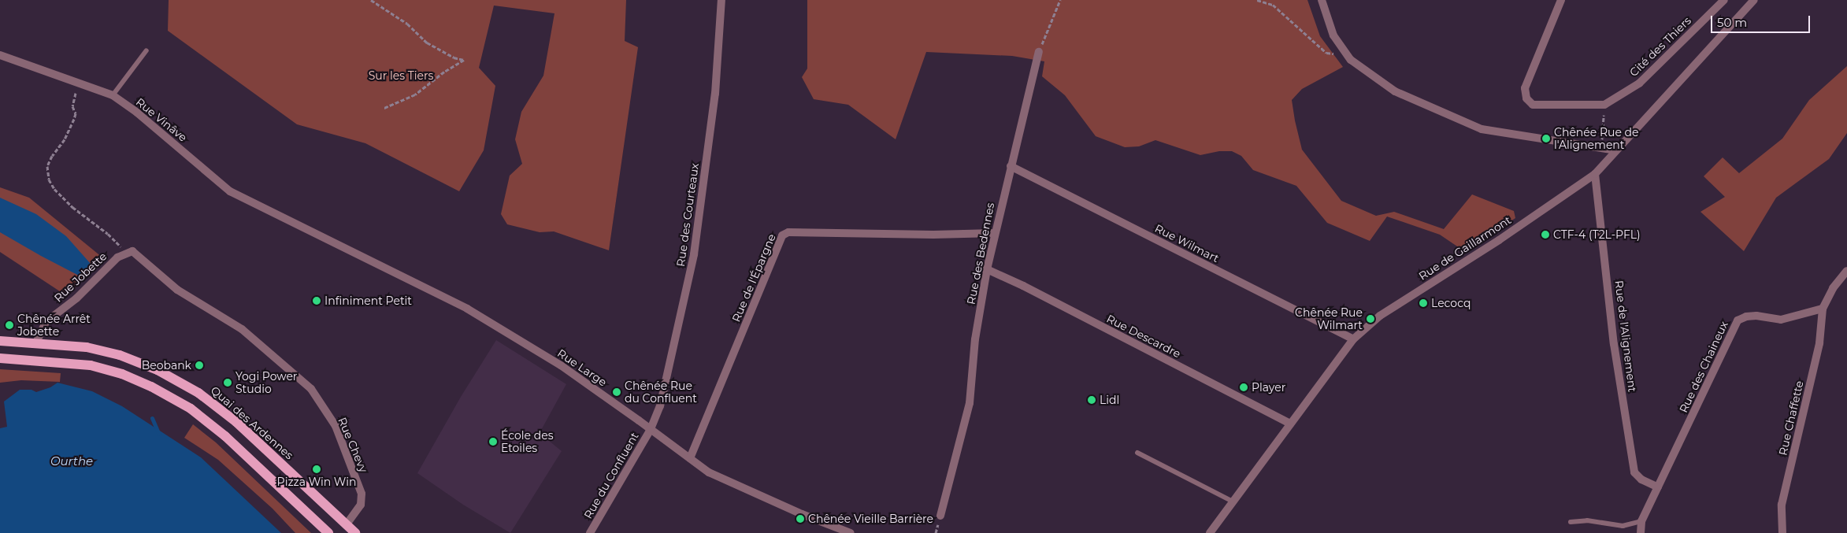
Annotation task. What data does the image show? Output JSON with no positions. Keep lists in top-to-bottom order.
{
  "streets": {
    "main road": ["Quai des Ardennes"],
    "street": [
      "Cité des Thiers",
      "Rue Vinâve",
      "Rue des Courteaux",
      "Rue Wilmart",
      "Rue de Gaillarmont",
      "Rue des Bedennes",
      "Rue Jobette",
      "Rue de l'Épargne",
      "Rue Descardre",
      "Rue de l'Alignement",
      "Rue des Chaineux",
      "Rue Large",
      "Rue Chaffette",
      "Rue Chevy",
      "Rue du Confluent"
    ]
  },
  "crossings": [
    ["Rue Vinâve", "Rue Large"],
    ["Rue des Courteaux", "Rue Large"],
    ["Rue des Courteaux", "Rue du Confluent"],
    ["Rue Wilmart", "Rue de Gaillarmont"],
    ["Rue Wilmart", "Rue des Bedennes"],
    ["Rue de Gaillarmont", "Rue Descardre"],
    ["Rue de Gaillarmont", "Rue de l'Alignement"],
    ["Rue des Bedennes", "Rue de l'Épargne"],
    ["Rue des Bedennes", "Rue Descardre"],
    ["Rue Jobette", "Quai des Ardennes"],
    ["Rue Jobette", "Rue Chevy"],
    ["Rue de l'Épargne", "Rue Large"],
    ["Rue de l'Alignement", "Rue des Chaineux"],
    ["Rue des Chaineux", "Rue Chaffette"],
    ["Rue Large", "Rue du Confluent"],
    ["Quai des Ardennes", "Rue Chevy"]
  ],
  "water": ["Ourthe"],
  "parks": ["Sur les Tiers"],
  "places": [
    "Chênée Rue de l'Alignement",
    "CTF-4 (T2L-PFL)",
    "Infiniment Petit",
    "Lecocq",
    "Chênée Rue Wilmart",
    "Chênée Arrêt Jobette",
    "Beobank",
    "Yogi Power Studio",
    "Player",
    "Chênée Rue du Confluent",
    "Lidl",
    "École des Etoiles",
    "Pizza Win Win",
    "Chênée Vieille Barrière"
  ],
  "scale_bar": "50 m"
}
